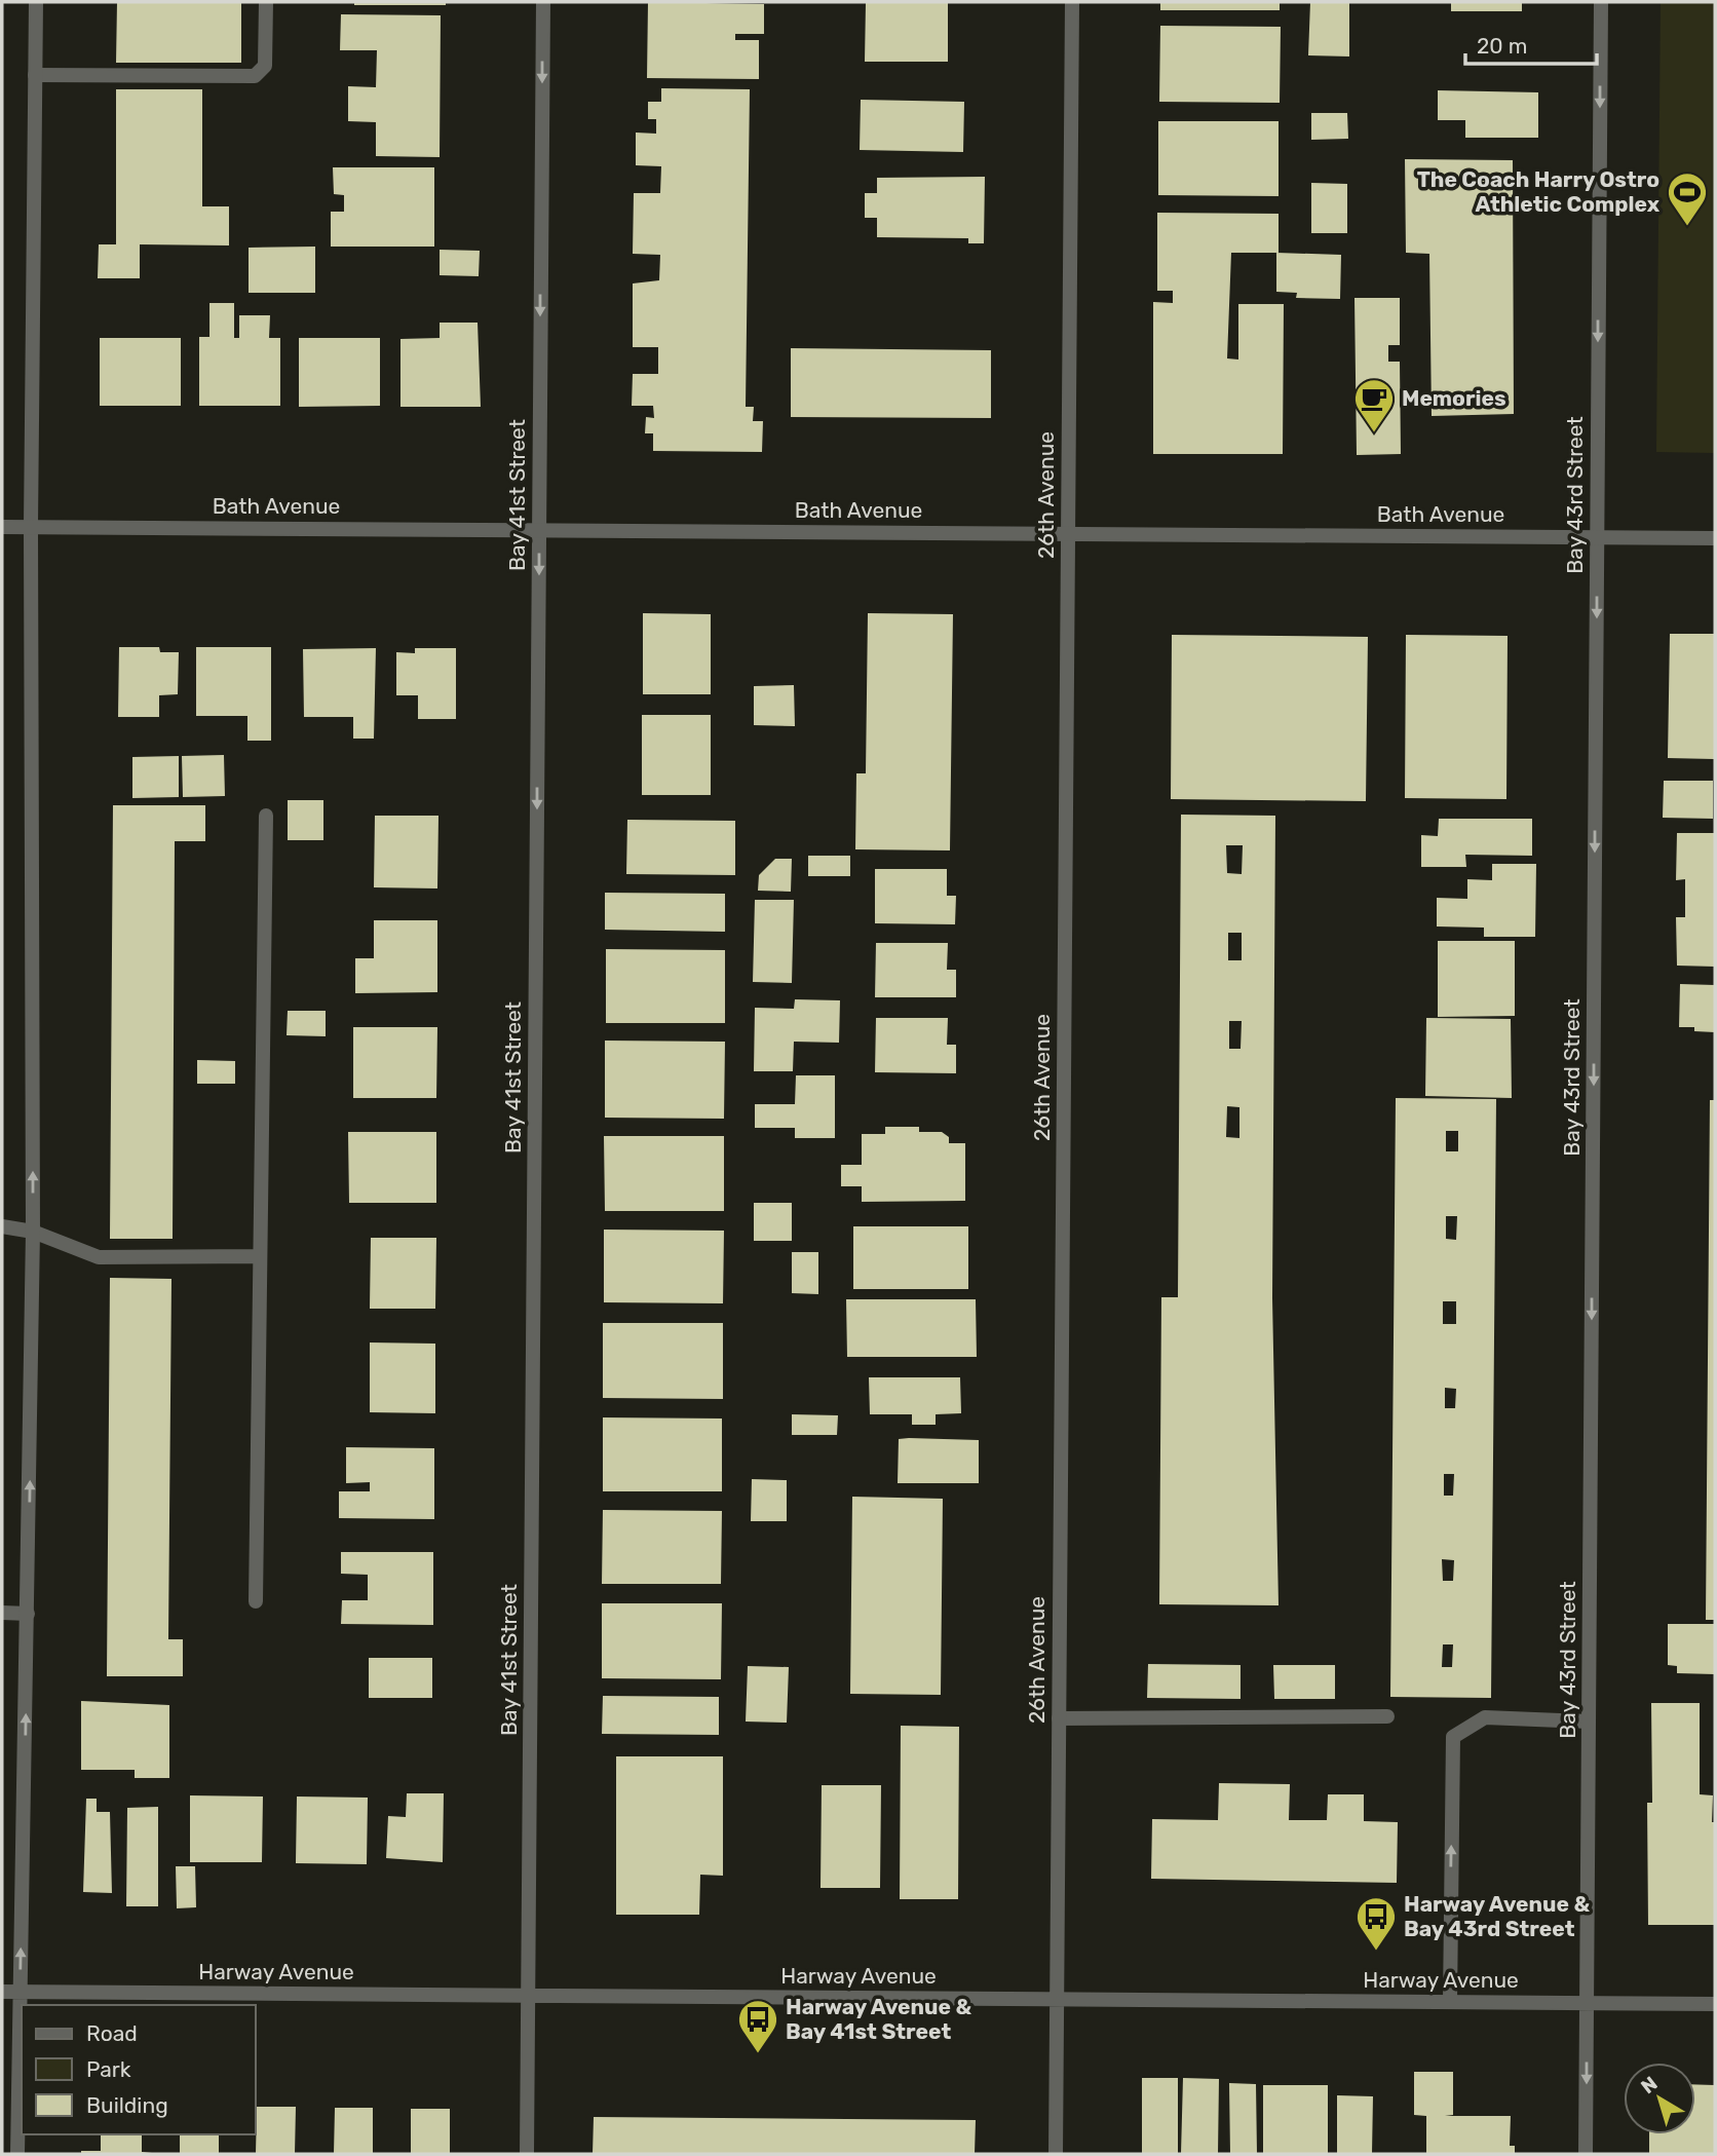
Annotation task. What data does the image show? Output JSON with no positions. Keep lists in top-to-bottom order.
{
  "streets": {
    "street": [
      "Bay 41st Street",
      "26th Avenue",
      "Bay 43rd Street",
      "Bath Avenue",
      "Harway Avenue"
    ]
  },
  "crossings": [
    ["Bay 41st Street", "Bath Avenue"],
    ["Bay 41st Street", "Harway Avenue"],
    ["26th Avenue", "Bath Avenue"],
    ["26th Avenue", "Harway Avenue"],
    ["Bay 43rd Street", "Bath Avenue"],
    ["Bay 43rd Street", "Harway Avenue"]
  ],
  "one_way": ["Bay 41st Street", "Bay 43rd Street"],
  "places": {
    "sports": ["The Coach Harry Ostro Athletic Complex"],
    "cafe": ["Memories"],
    "bus stop": ["Harway Avenue & Bay 43rd Street", "Harway Avenue & Bay 41st Street"]
  },
  "legend": ["Road", "Park", "Building"],
  "scale_bar": "20 m",
  "north": "top left"
}
